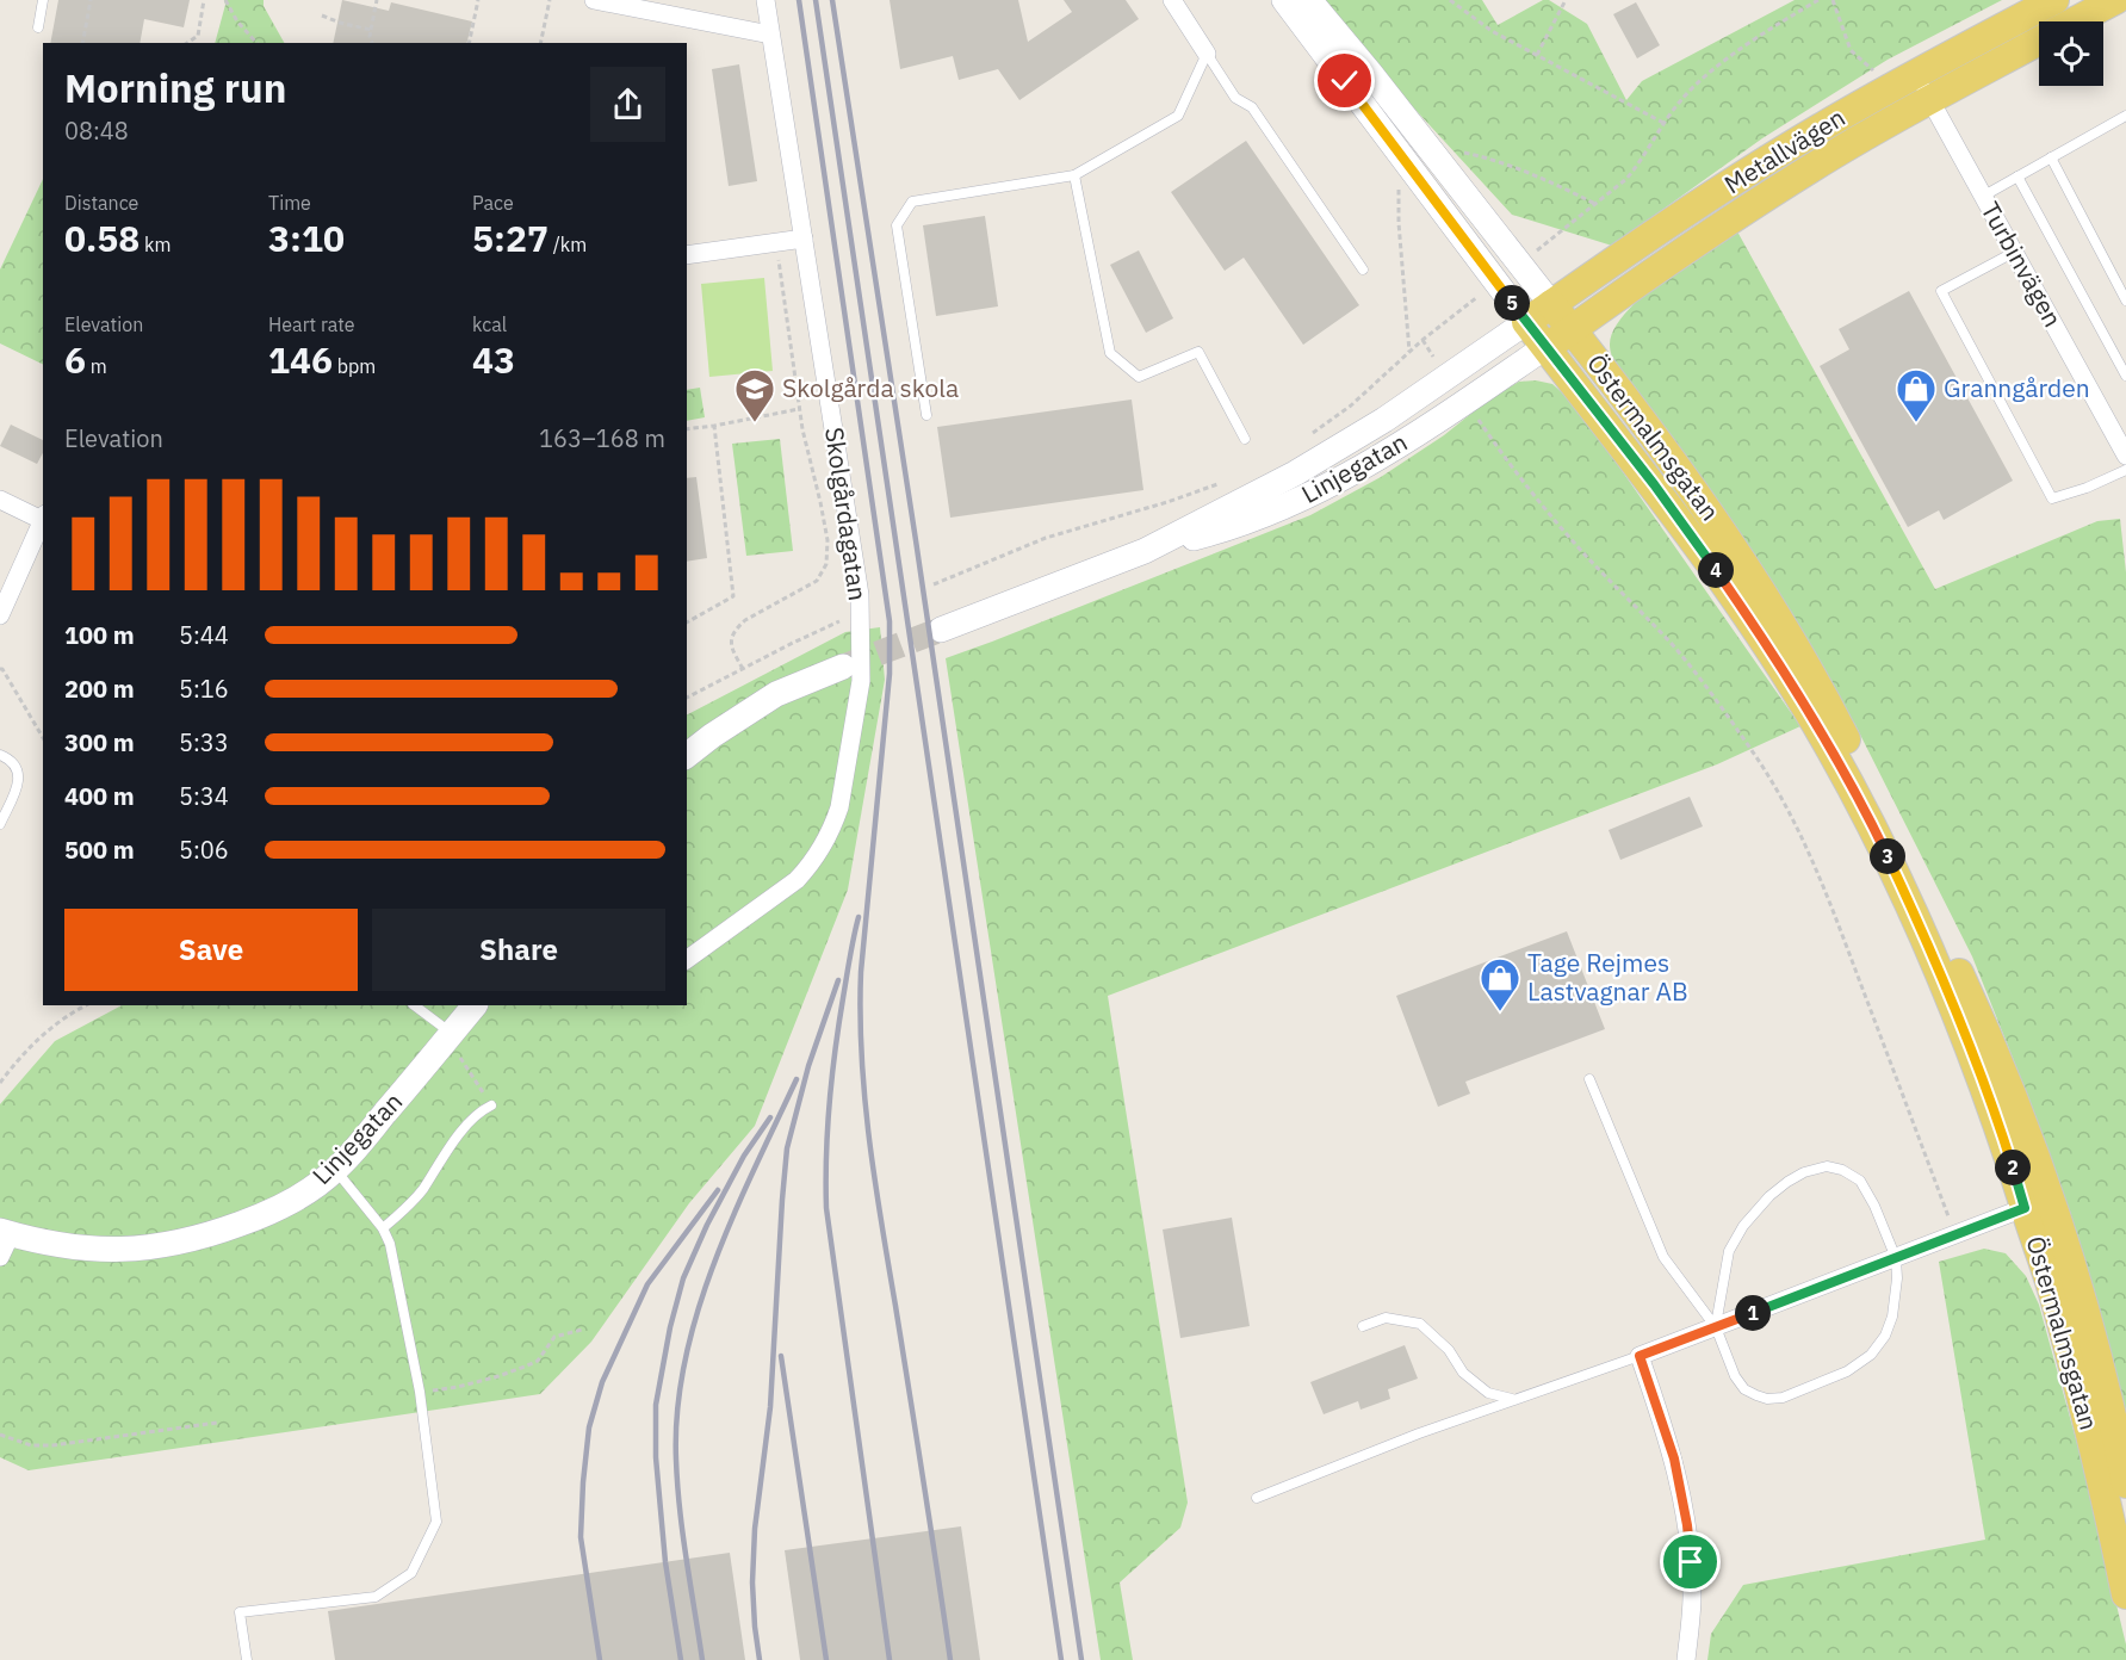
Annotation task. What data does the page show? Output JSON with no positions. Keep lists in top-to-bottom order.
{
  "streets": {
    "main road": ["Metallvägen", "Östermalmsgatan"],
    "street": ["Turbinvägen", "Linjegatan", "Skolgårdagatan"]
  },
  "crossings": [
    ["Metallvägen", "Turbinvägen"],
    ["Metallvägen", "Östermalmsgatan"],
    ["Metallvägen", "Linjegatan"],
    ["Östermalmsgatan", "Linjegatan"]
  ],
  "places": {
    "school or university": ["Skolgårda skola"],
    "shop": ["Granngården", "Tage Rejmes Lastvagnar AB"]
  },
  "page": {
    "heading": ["Morning run", "08:48"],
    "stats": [
      ["Distance", "0.58 km"],
      ["Time", "3:10"],
      ["Pace", "5:27 /km"],
      ["Elevation", "6 m"],
      ["Heart rate", "146 bpm"],
      ["kcal", "43"]
    ],
    "pins": [
      "5",
      "4",
      "3",
      "2",
      "1"
    ],
    "chart": ["Elevation", "163–168 m"],
    "list": [
      {
        "name": "100 m",
        "note": "5:44"
      },
      {
        "name": "200 m",
        "note": "5:16"
      },
      {
        "name": "300 m",
        "note": "5:33"
      },
      {
        "name": "400 m",
        "note": "5:34"
      },
      {
        "name": "500 m",
        "note": "5:06"
      }
    ],
    "buttons": ["Save", "Share"]
  }
}
